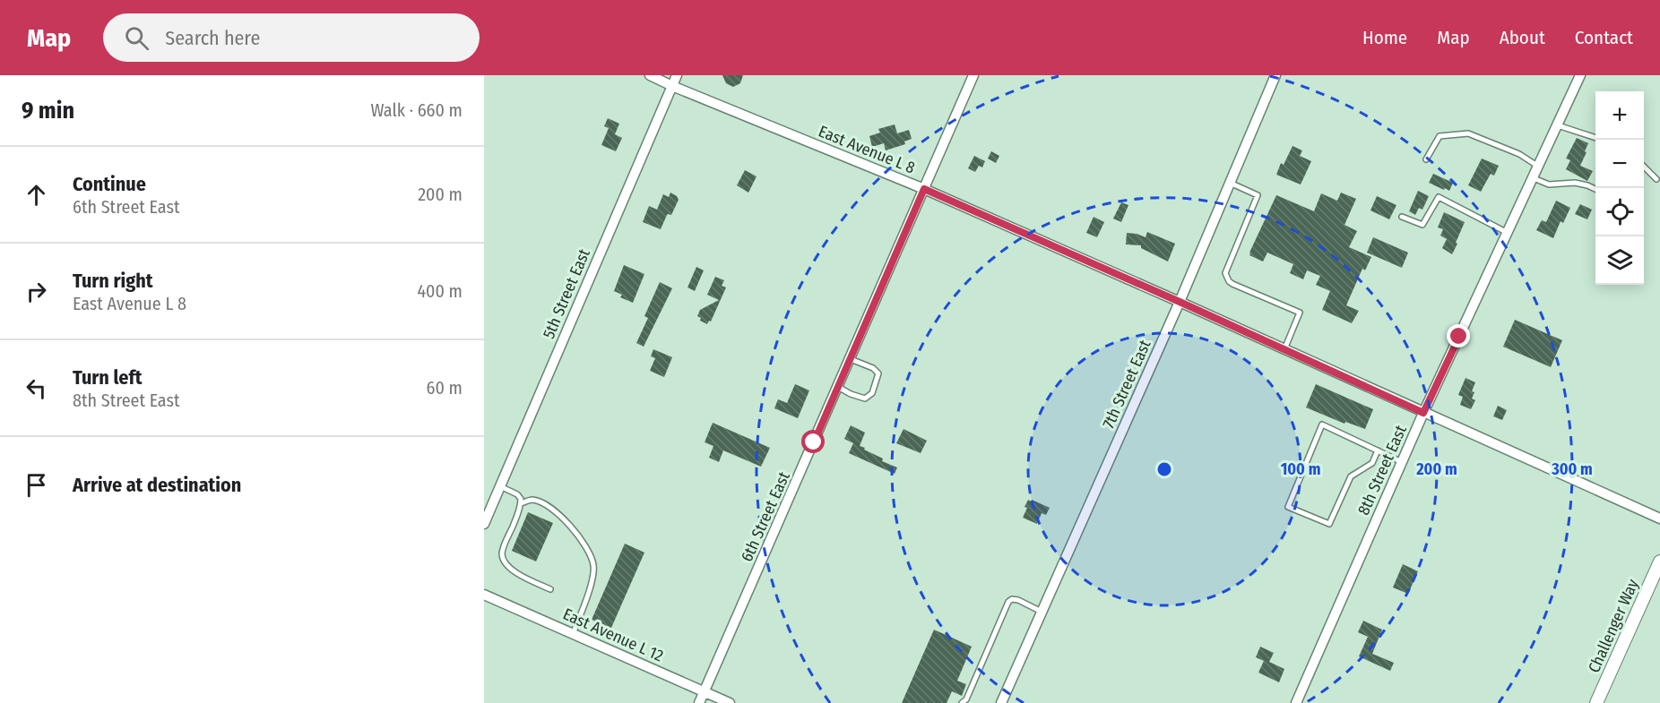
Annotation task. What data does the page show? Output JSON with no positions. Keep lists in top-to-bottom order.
{
  "streets": {
    "main road": ["Challenger Way"],
    "street": [
      "East Avenue L 8",
      "5th Street East",
      "7th Street East",
      "8th Street East",
      "6th Street East",
      "East Avenue L 12"
    ]
  },
  "crossings": [
    ["East Avenue L 8", "5th Street East"],
    ["East Avenue L 8", "7th Street East"],
    ["East Avenue L 8", "8th Street East"],
    ["East Avenue L 8", "6th Street East"],
    ["6th Street East", "East Avenue L 12"]
  ],
  "page": {
    "header": "Map",
    "search": "Search here",
    "nav": [
      "Home",
      "Map",
      "About",
      "Contact"
    ],
    "heading": ["9 min", "Walk · 660 m"],
    "map_buttons": ["+", "−"],
    "list": [
      ["Continue", "6th Street East", "200 m"],
      ["Turn right", "East Avenue L 8", "400 m"],
      ["Turn left", "8th Street East", "60 m"],
      "Arrive at destination"
    ]
  },
  "rings": ["100 m", "200 m", "300 m"]
}
